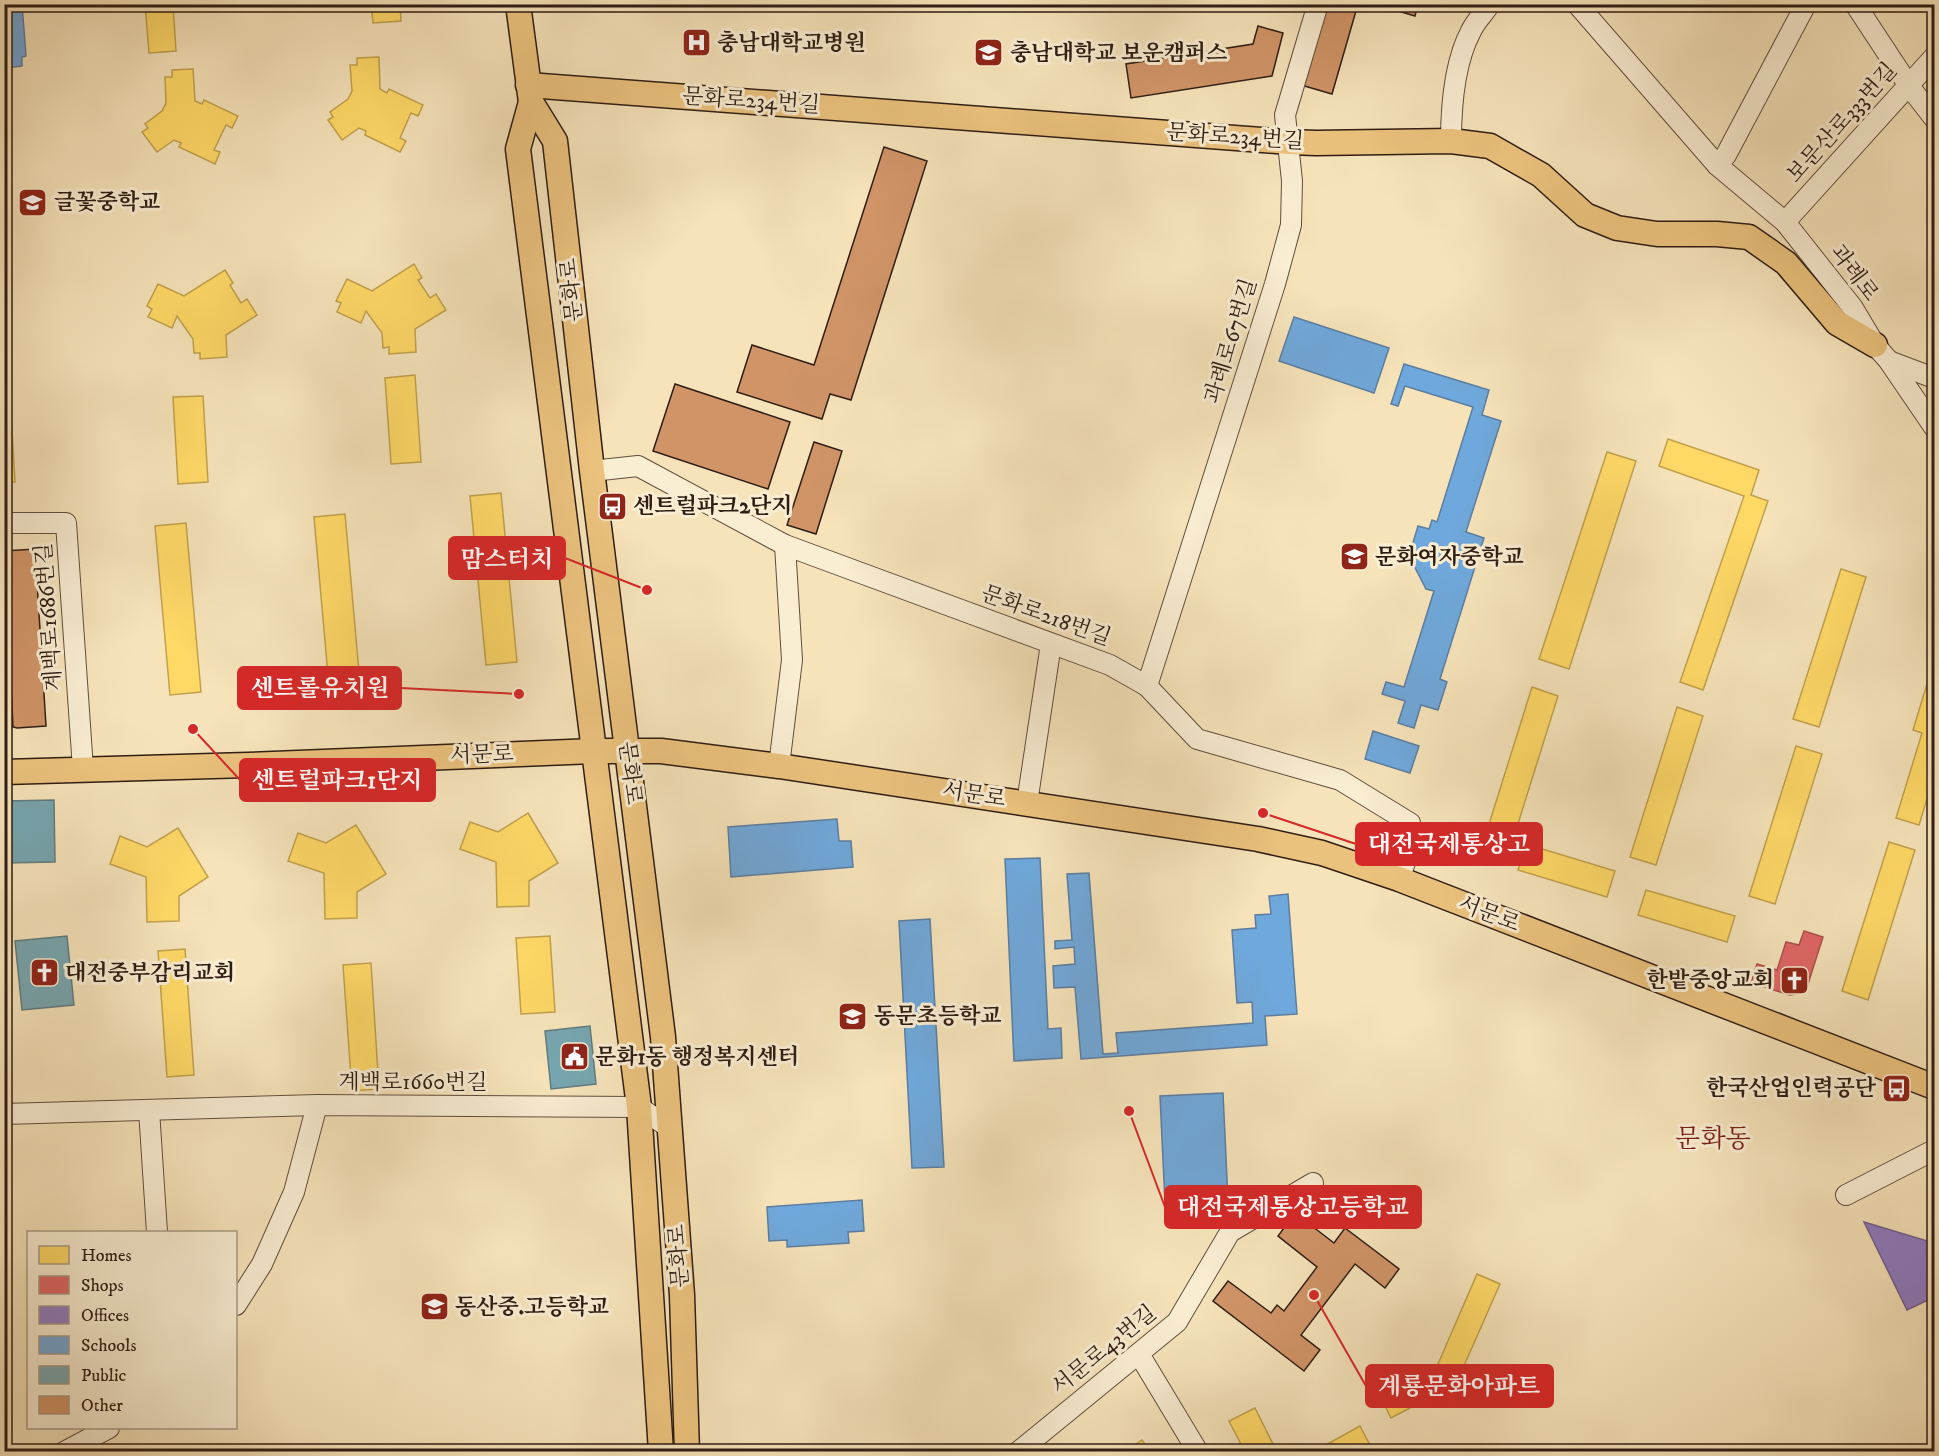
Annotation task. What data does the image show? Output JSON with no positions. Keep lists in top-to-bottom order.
{
  "streets": {
    "main road": ["문화로234번길", "문화로", "서문로"],
    "street": [
      "보문산로333번길",
      "과례로",
      "과례로67번길",
      "문화로218번길",
      "계백로1686번길",
      "계백로1660번길",
      "서문로43번길"
    ]
  },
  "crossings": [
    ["문화로234번길", "과례로"],
    ["문화로234번길", "문화로"],
    ["문화로234번길", "과례로67번길"],
    ["보문산로333번길", "과례로"],
    ["문화로", "문화로218번길"],
    ["문화로", "서문로"],
    ["문화로", "계백로1660번길"],
    ["과례로67번길", "문화로218번길"],
    ["문화로218번길", "서문로"],
    ["계백로1686번길", "서문로"]
  ],
  "districts": ["문화동"],
  "places": {
    "hospital": ["충남대학교병원"],
    "school or university": [
      "충남대학교 보운캠퍼스",
      "글꽃중학교",
      "문화여자중학교",
      "동문초등학교",
      "동산중.고등학교"
    ],
    "bus stop": ["센트럴파크2단지", "한국산업인력공단"],
    "other": [
      "맘스터치",
      "센트롤유치원",
      "센트럴파크1단지",
      "대전국제통상고",
      "대전국제통상고등학교",
      "계룡문화아파트"
    ],
    "church": ["대전중부감리교회", "한밭중앙교회"],
    "public building": ["문화1동 행정복지센터"]
  },
  "legend": [
    "Homes",
    "Shops",
    "Offices",
    "Schools",
    "Public",
    "Other"
  ]
}
